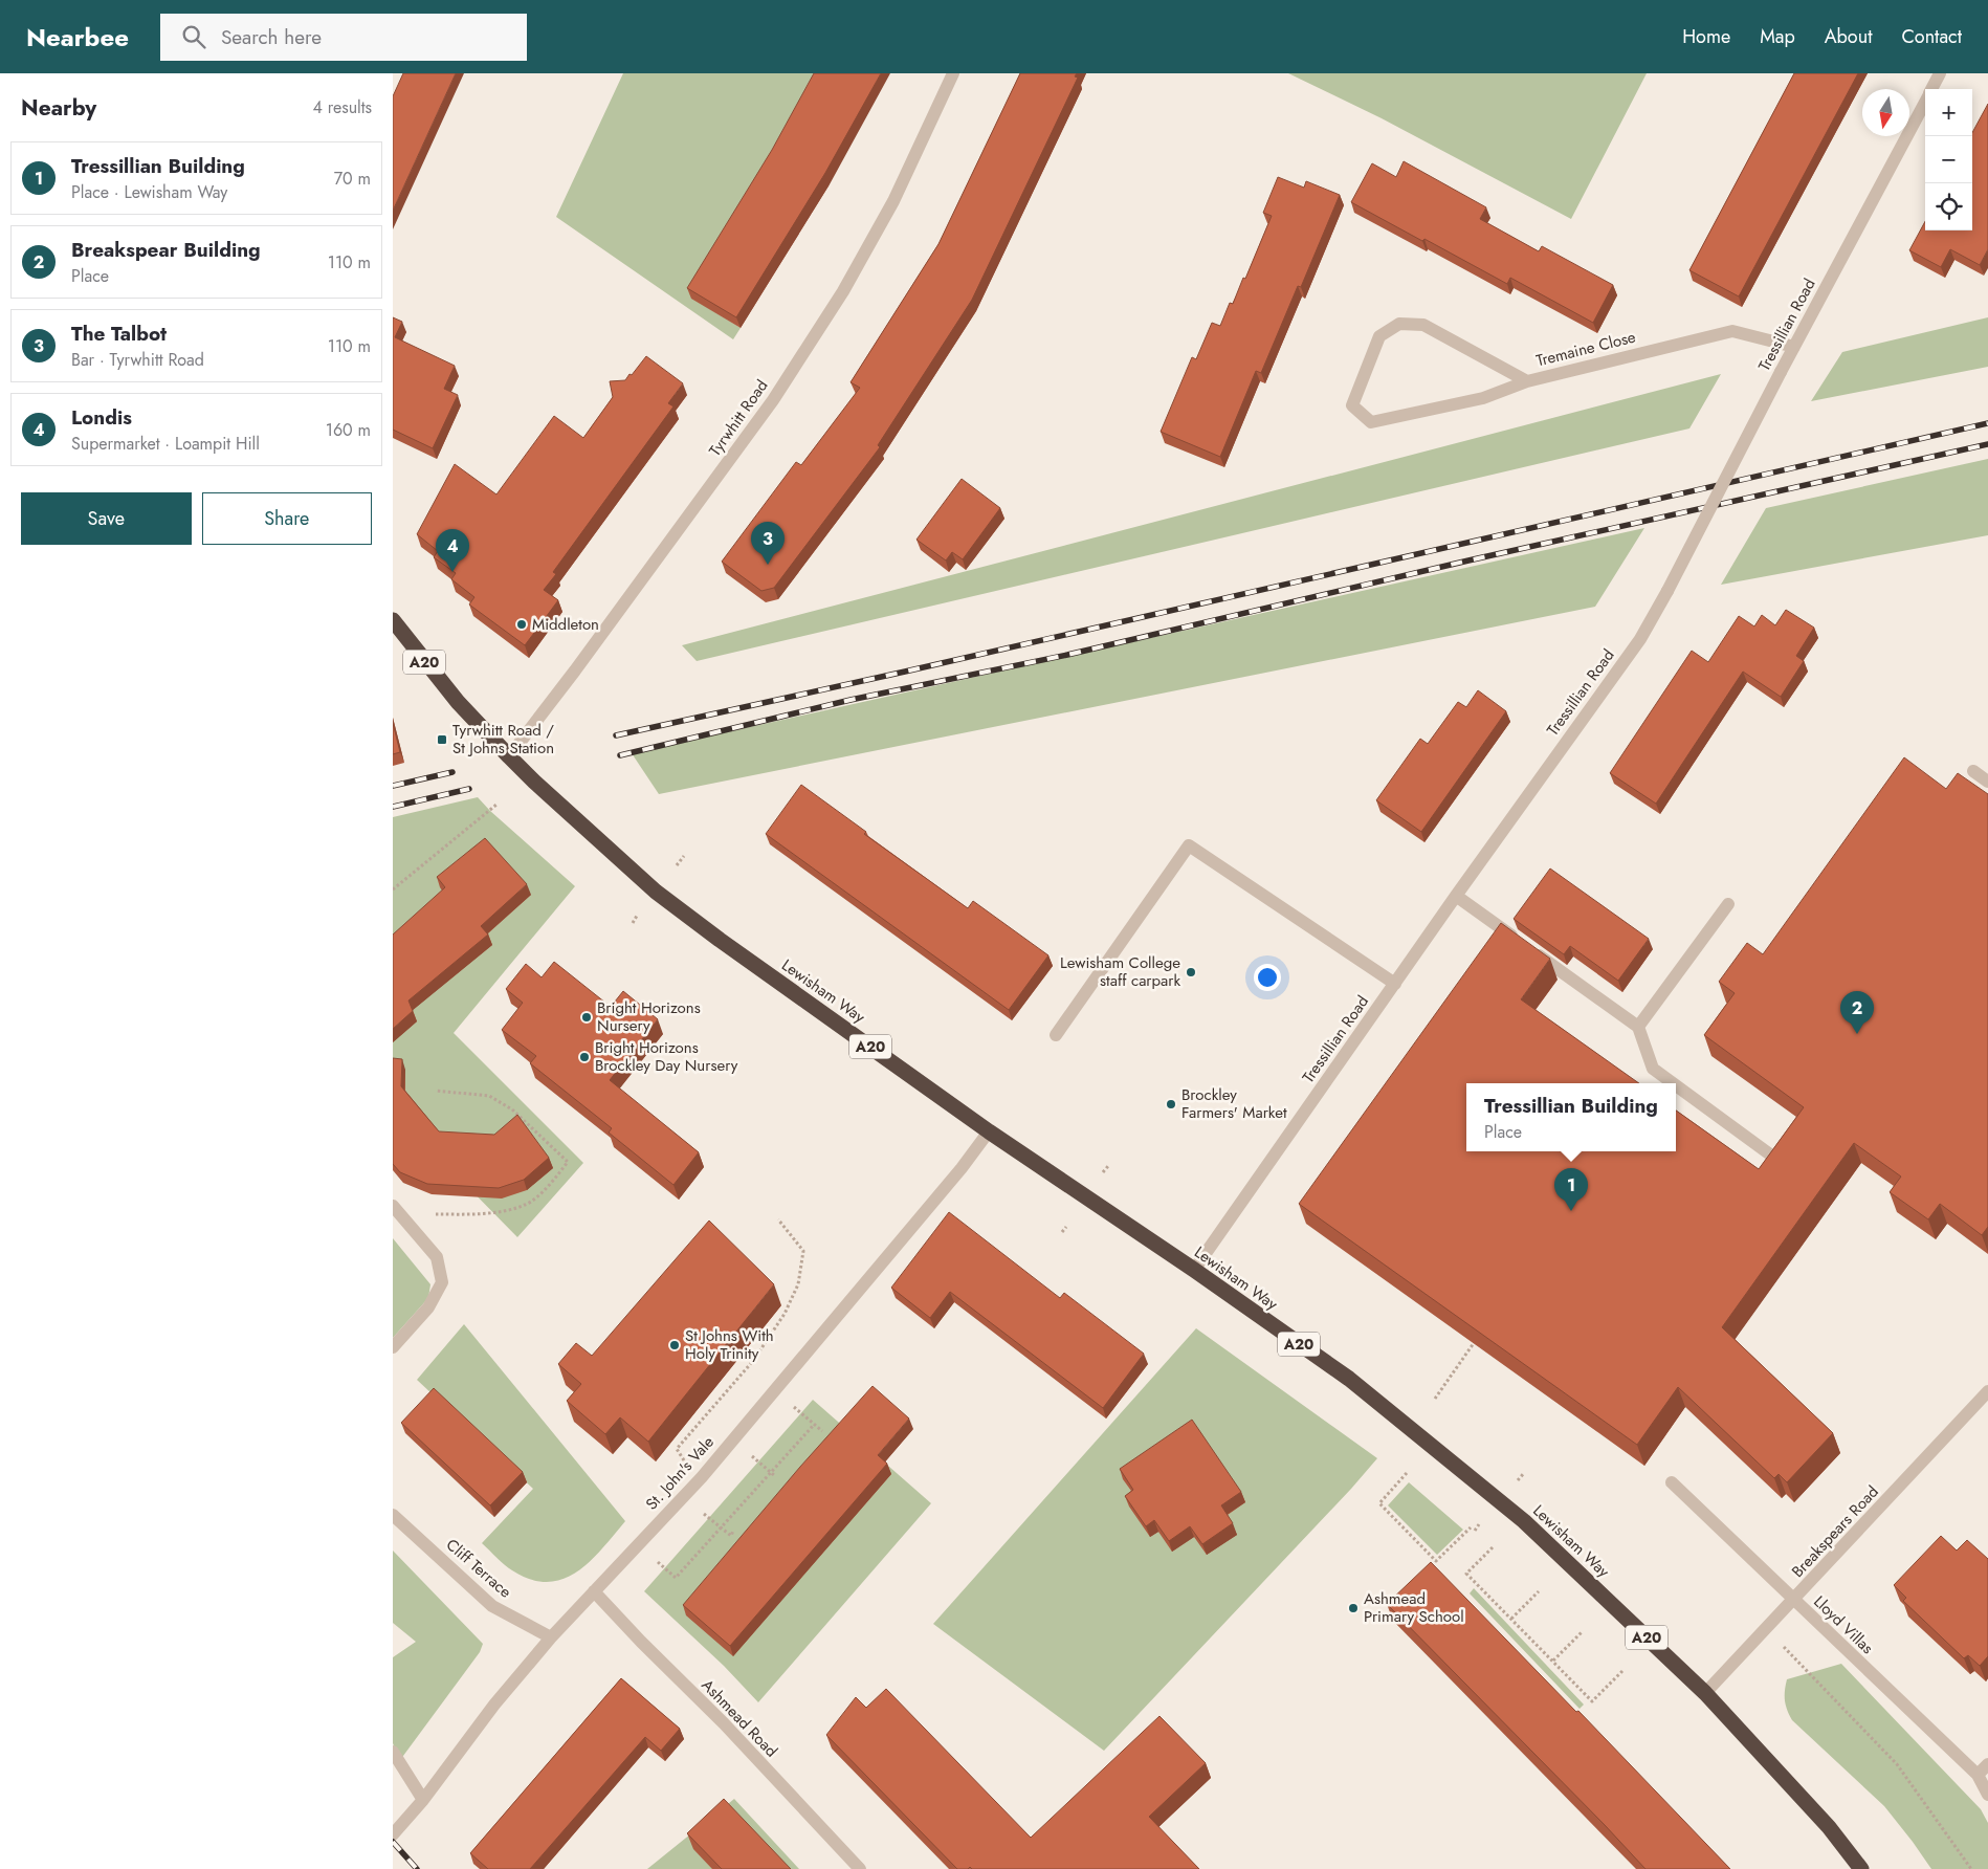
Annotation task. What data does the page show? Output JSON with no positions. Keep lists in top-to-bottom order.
{
  "streets": {
    "highway": ["A20", "Lewisham Way"],
    "street": [
      "Tressillian Road",
      "Tremaine Close",
      "Tyrwhitt Road",
      "St. John's Vale",
      "Breakspears Road",
      "Cliff Terrace",
      "Lloyd Villas",
      "Ashmead Road"
    ]
  },
  "crossings": [
    ["Tressillian Road", "Tremaine Close"],
    ["Tressillian Road", "Lewisham Way"],
    ["Tyrwhitt Road", "A20"],
    ["Tyrwhitt Road", "Lewisham Way"],
    ["A20", "Lewisham Way"],
    ["Lewisham Way", "St. John's Vale"],
    ["Lewisham Way", "Breakspears Road"],
    ["St. John's Vale", "Cliff Terrace"],
    ["St. John's Vale", "Ashmead Road"],
    ["Breakspears Road", "Lloyd Villas"]
  ],
  "places": {
    "other": [
      "Middleton",
      "Lewisham College staff carpark",
      "Bright Horizons Nursery",
      "Bright Horizons Brockley Day Nursery",
      "Brockley Farmers' Market",
      "St Johns With Holy Trinity",
      "Ashmead Primary School"
    ],
    "transit": ["Tyrwhitt Road / St Johns Station"]
  },
  "north": "bottom",
  "page": {
    "header": "Nearbee",
    "search": "Search here",
    "nav": [
      "Home",
      "Map",
      "About",
      "Contact"
    ],
    "heading": ["Nearby", "4 results"],
    "map_buttons": ["+", "−"],
    "list": [
      {
        "mark": "1",
        "name": "Tressillian Building",
        "note": "Place · Lewisham Way",
        "value": "70 m"
      },
      {
        "mark": "2",
        "name": "Breakspear Building",
        "note": "Place",
        "value": "110 m"
      },
      {
        "mark": "3",
        "name": "The Talbot",
        "note": "Bar · Tyrwhitt Road",
        "value": "110 m"
      },
      {
        "mark": "4",
        "name": "Londis",
        "note": "Supermarket · Loampit Hill",
        "value": "160 m"
      }
    ],
    "buttons": ["Save", "Share"],
    "pins": [
      "3",
      "4",
      "2",
      "1"
    ],
    "popup": ["Tressillian Building", "Place"]
  }
}
